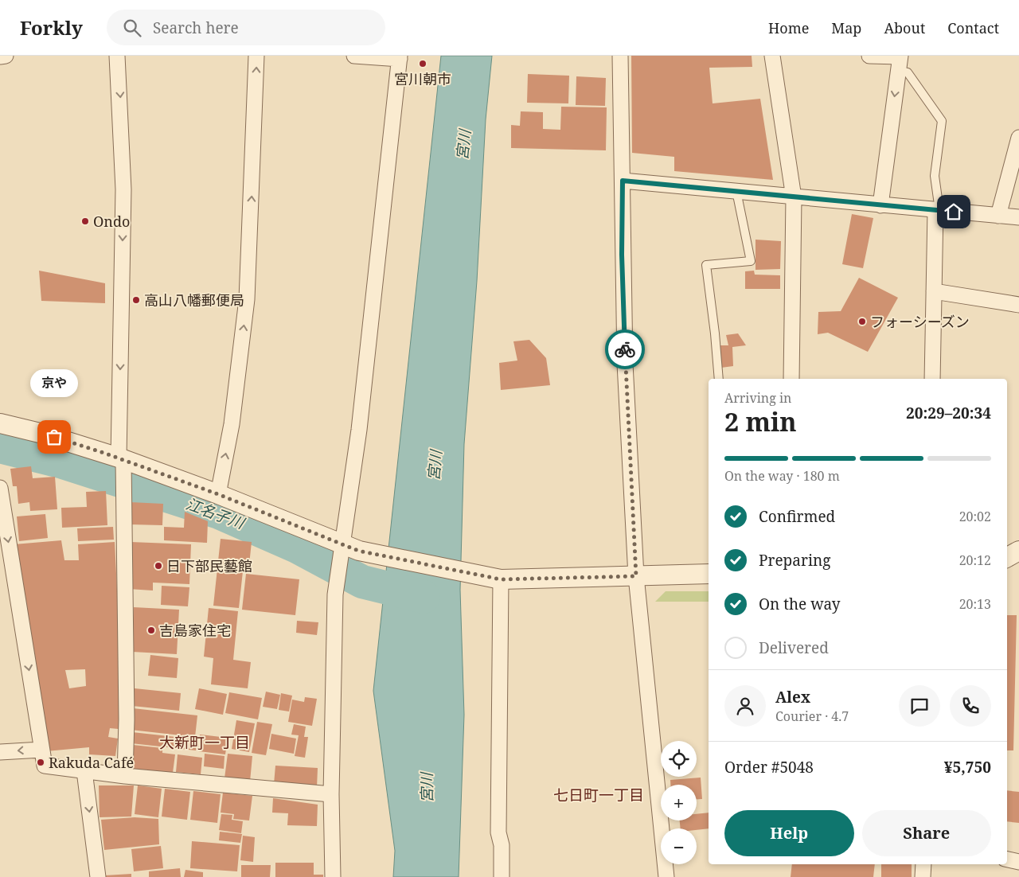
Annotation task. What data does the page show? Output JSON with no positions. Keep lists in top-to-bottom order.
{
  "districts": ["大新町一丁目", "七日町一丁目"],
  "water": ["宮川", "江名子川"],
  "places": [
    "宮川朝市",
    "Ondo",
    "高山八幡郵便局",
    "フォーシーズン",
    "京や",
    "日下部民藝館",
    "吉島家住宅",
    "Rakuda Café"
  ],
  "page": {
    "header": "Forkly",
    "search": "Search here",
    "nav": [
      "Home",
      "Map",
      "About",
      "Contact"
    ],
    "bubble": "京や",
    "heading": ["2 min", "Arriving in", "20:29–20:34"],
    "panel": [
      "Alex",
      "Courier · 4.7",
      "Order #5048",
      "¥5,750"
    ],
    "bar": "On the way · 180 m",
    "list": [
      ["Confirmed", "20:02"],
      ["Preparing", "20:12"],
      ["On the way", "20:13"],
      "Delivered"
    ],
    "map_buttons": ["+", "−"],
    "buttons": ["Help", "Share"]
  }
}
